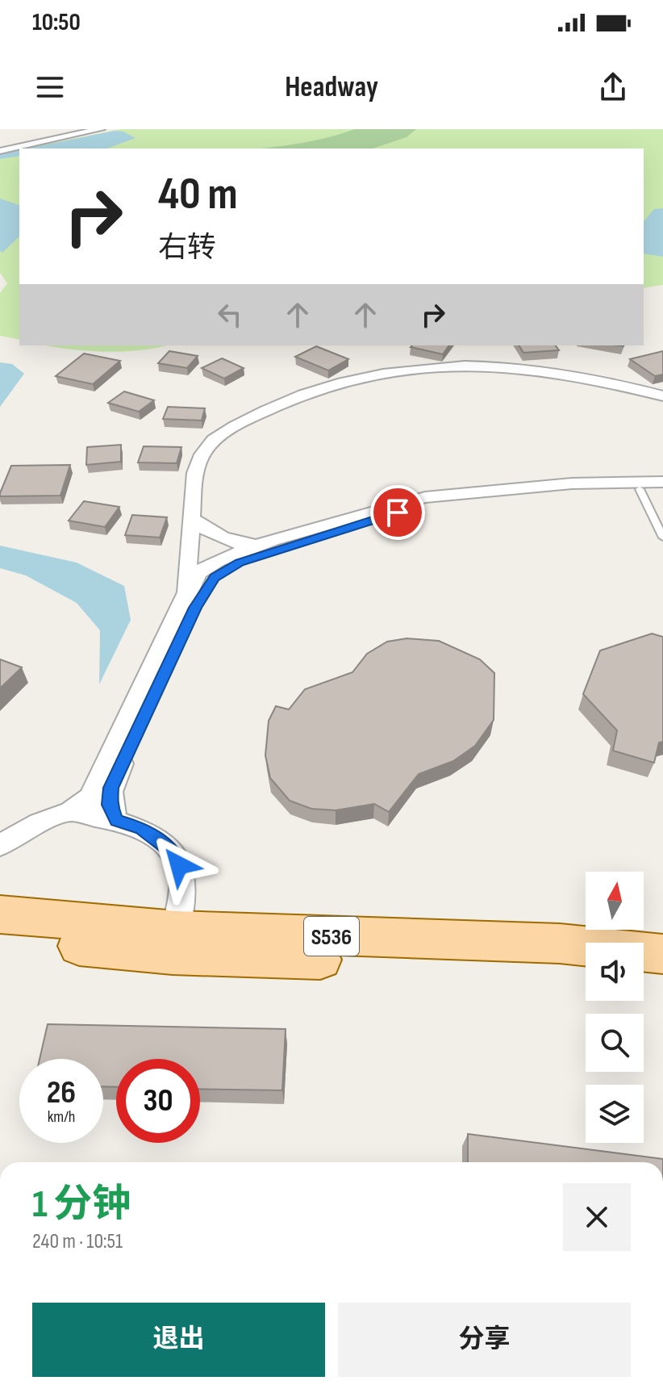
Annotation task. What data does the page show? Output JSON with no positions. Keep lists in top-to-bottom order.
{
  "streets": {
    "main road": ["S536"]
  },
  "north": "top",
  "page": {
    "status": "10:50",
    "header": "Headway",
    "turn": ["40 m", "右转"],
    "speed": "26 km/h",
    "limit": "30",
    "heading": ["1 分钟", "240 m · 10:51"],
    "buttons": ["退出", "分享"]
  }
}
